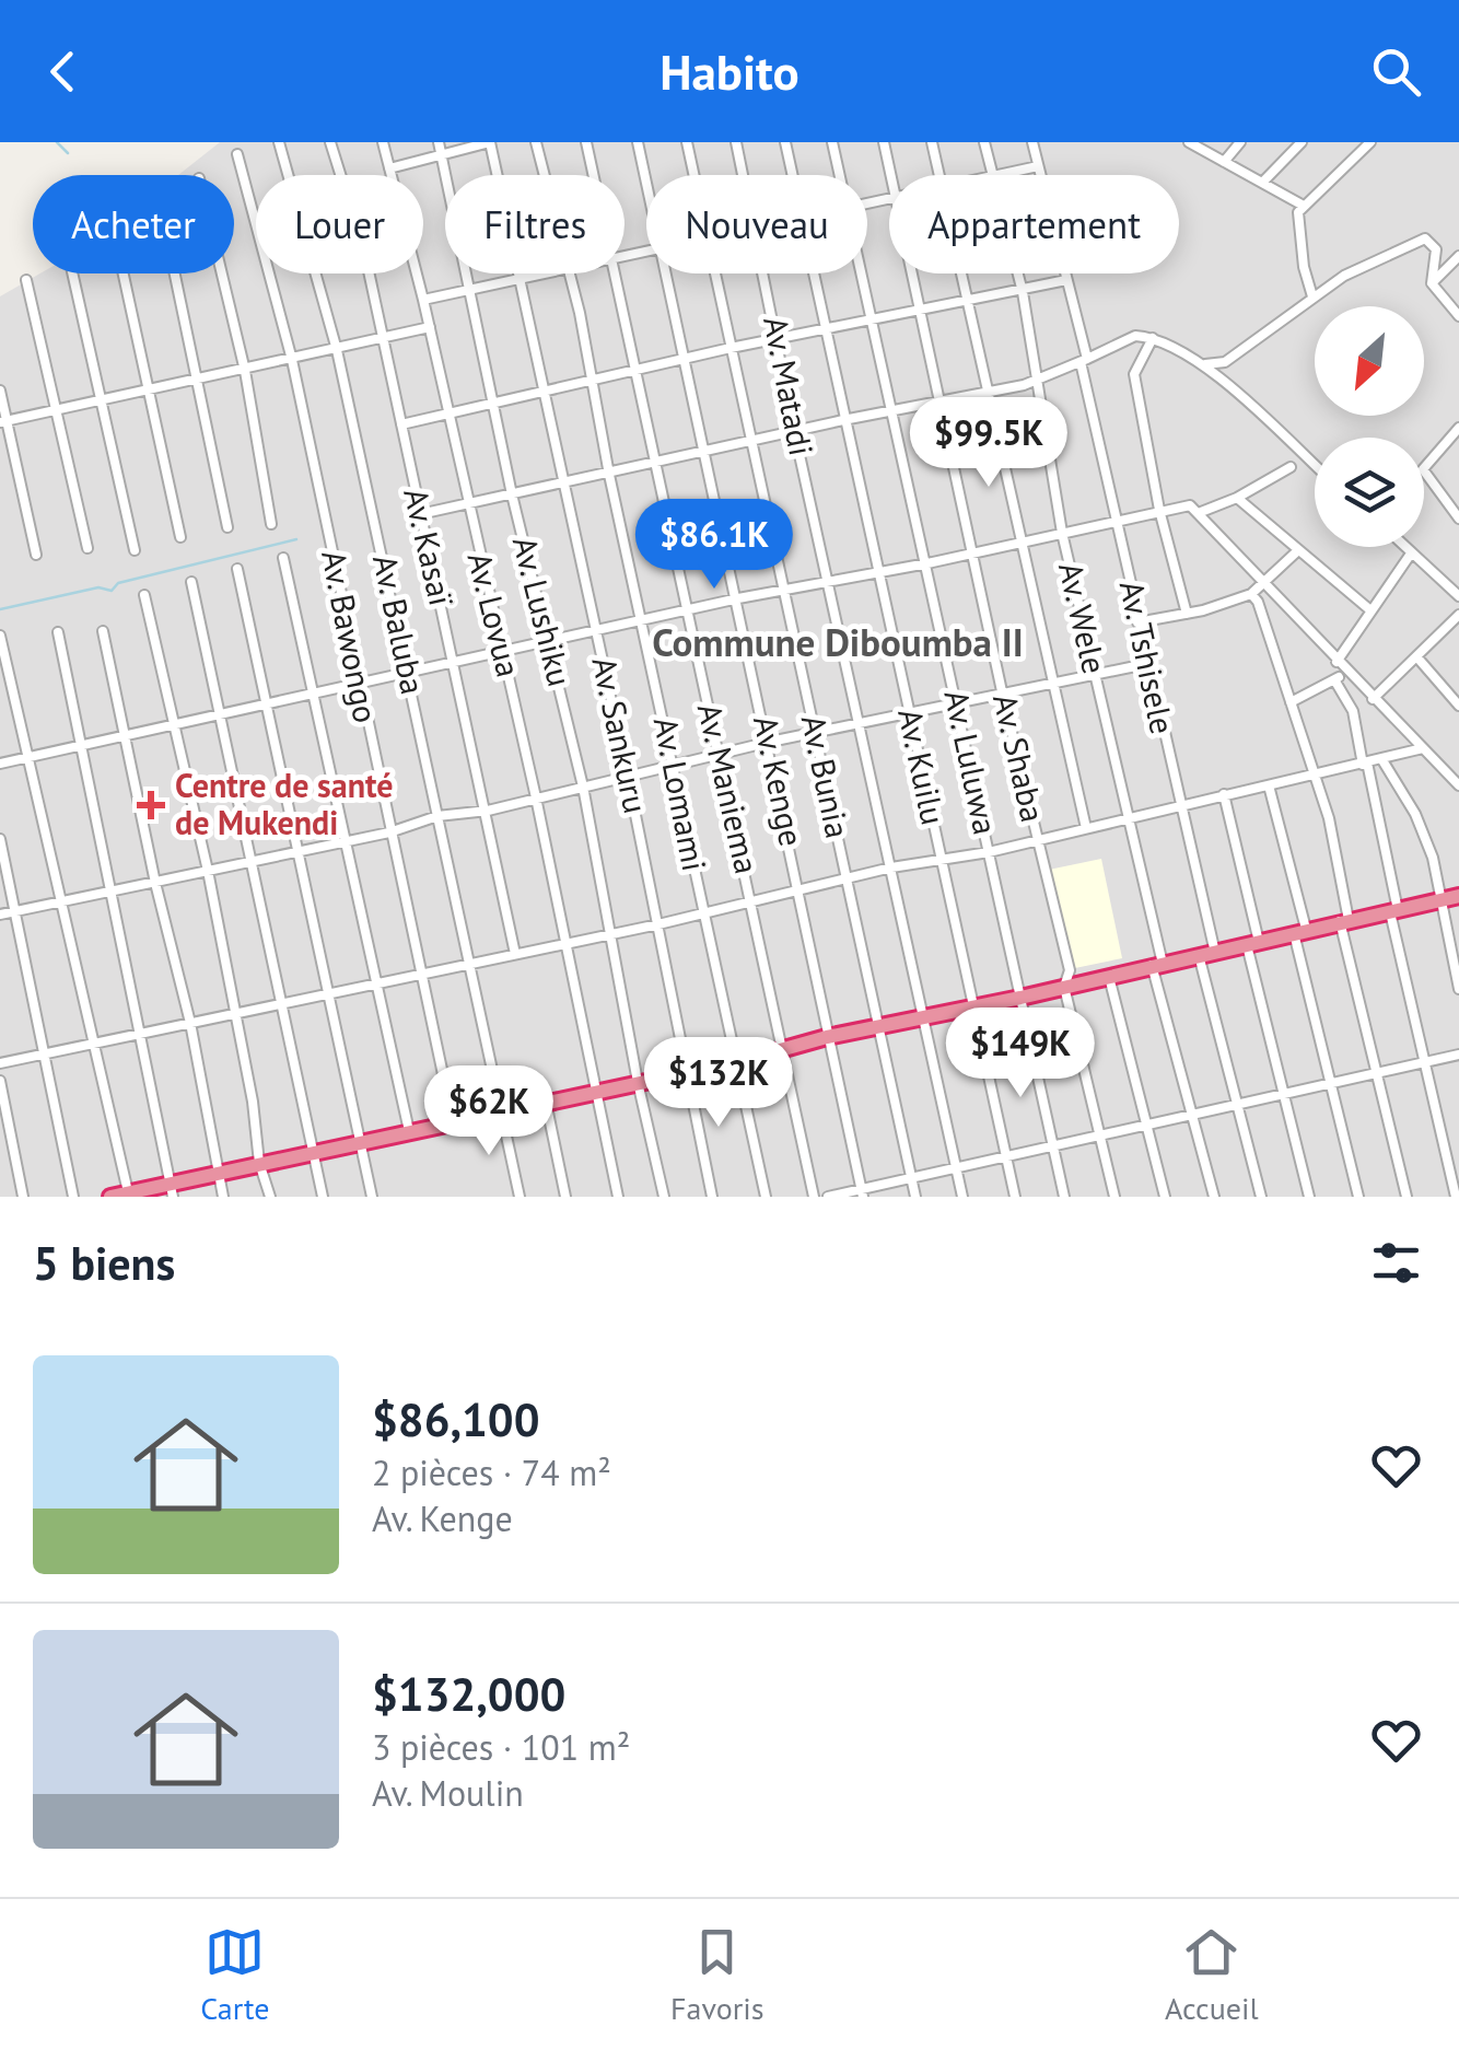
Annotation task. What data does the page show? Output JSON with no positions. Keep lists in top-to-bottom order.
{
  "streets": {
    "street": [
      "Av. Matadi",
      "Av. Kasaï",
      "Av. Lushiku",
      "Av. Lovua",
      "Av. Wele",
      "Av. Baluba",
      "Av. Bawongo",
      "Av. Tshisele",
      "Av. Sankuru",
      "Av. Shaba",
      "Av. Luluwa",
      "Av. Kuilu",
      "Av. Bunia",
      "Av. Kenge",
      "Av. Maniema",
      "Av. Lomami"
    ]
  },
  "districts": ["Commune Diboumba II"],
  "places": {
    "health": ["Centre de santé de Mukendi"]
  },
  "north": "bottom left",
  "page": {
    "header": "Habito",
    "chip": [
      "Acheter",
      "Louer",
      "Filtres",
      "Nouveau",
      "Appartement"
    ],
    "price": [
      "$99.5K",
      "$86.1K",
      "$149K",
      "$132K",
      "$62K"
    ],
    "heading": "5 biens",
    "list": [
      {
        "name": "$86,100",
        "note": "2 pièces · 74 m² · Av. Kenge"
      },
      {
        "name": "$132,000",
        "note": "3 pièces · 101 m² · Av. Moulin"
      }
    ],
    "tabs": ["Carte", "Favoris", "Accueil"]
  }
}
